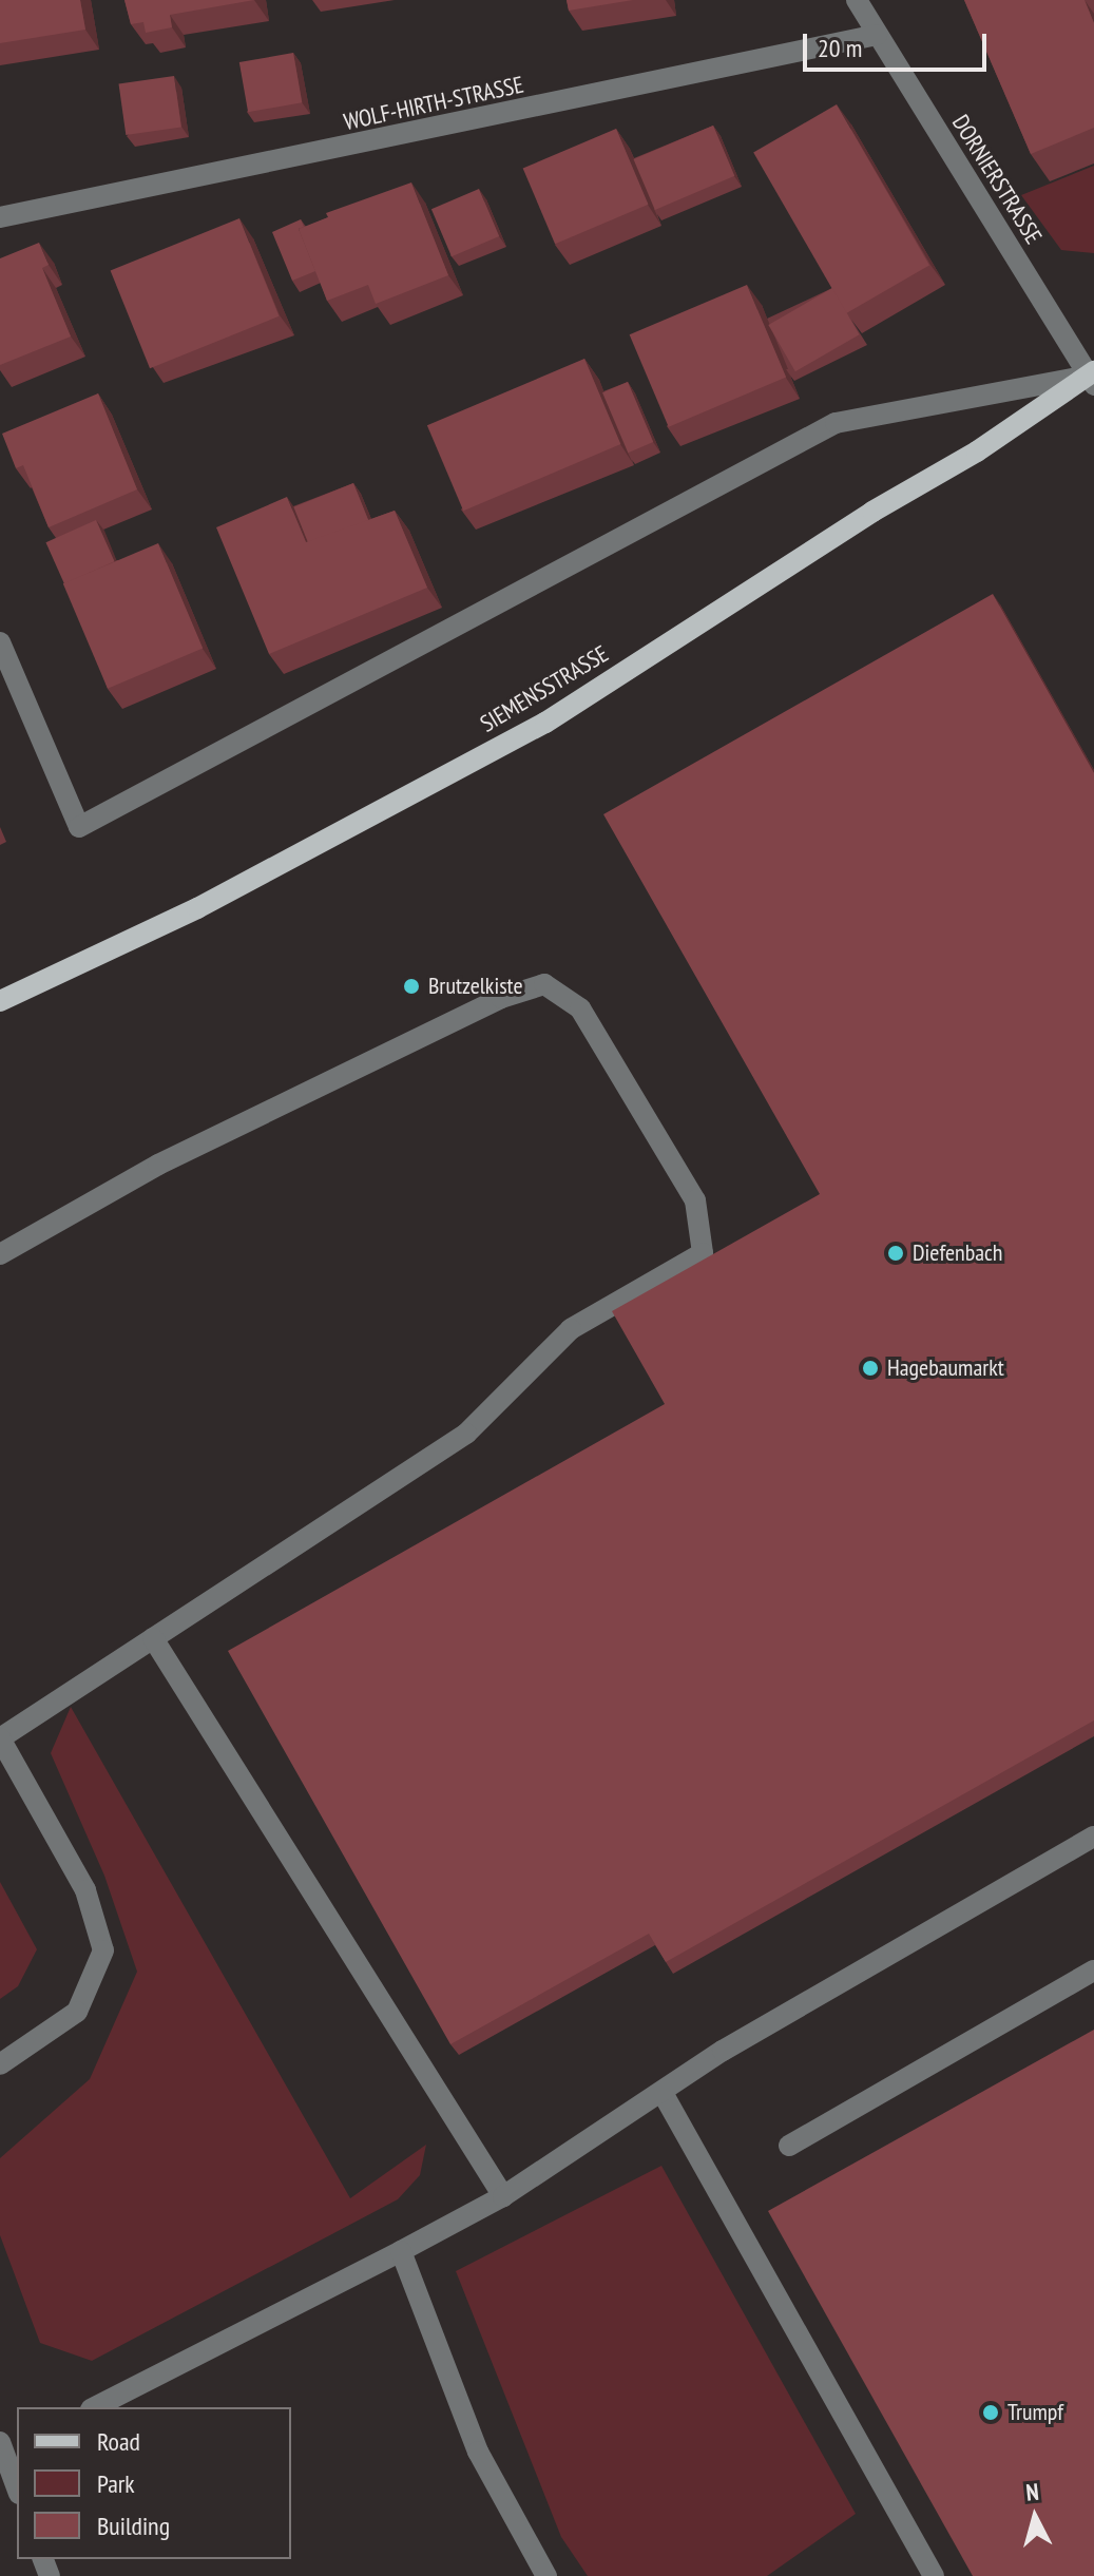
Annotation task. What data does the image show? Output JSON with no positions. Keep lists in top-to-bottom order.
{
  "streets": {
    "main road": ["SIEMENSSTRASSE"],
    "street": ["WOLF-HIRTH-STRASSE", "DORNIERSTRASSE"]
  },
  "crossings": [
    ["WOLF-HIRTH-STRASSE", "DORNIERSTRASSE"],
    ["DORNIERSTRASSE", "SIEMENSSTRASSE"]
  ],
  "places": [
    "Brutzelkiste",
    "Diefenbach",
    "Hagebaumarkt",
    "Trumpf"
  ],
  "legend": ["Road", "Park", "Building"],
  "scale_bar": "20 m",
  "north": "top"
}
